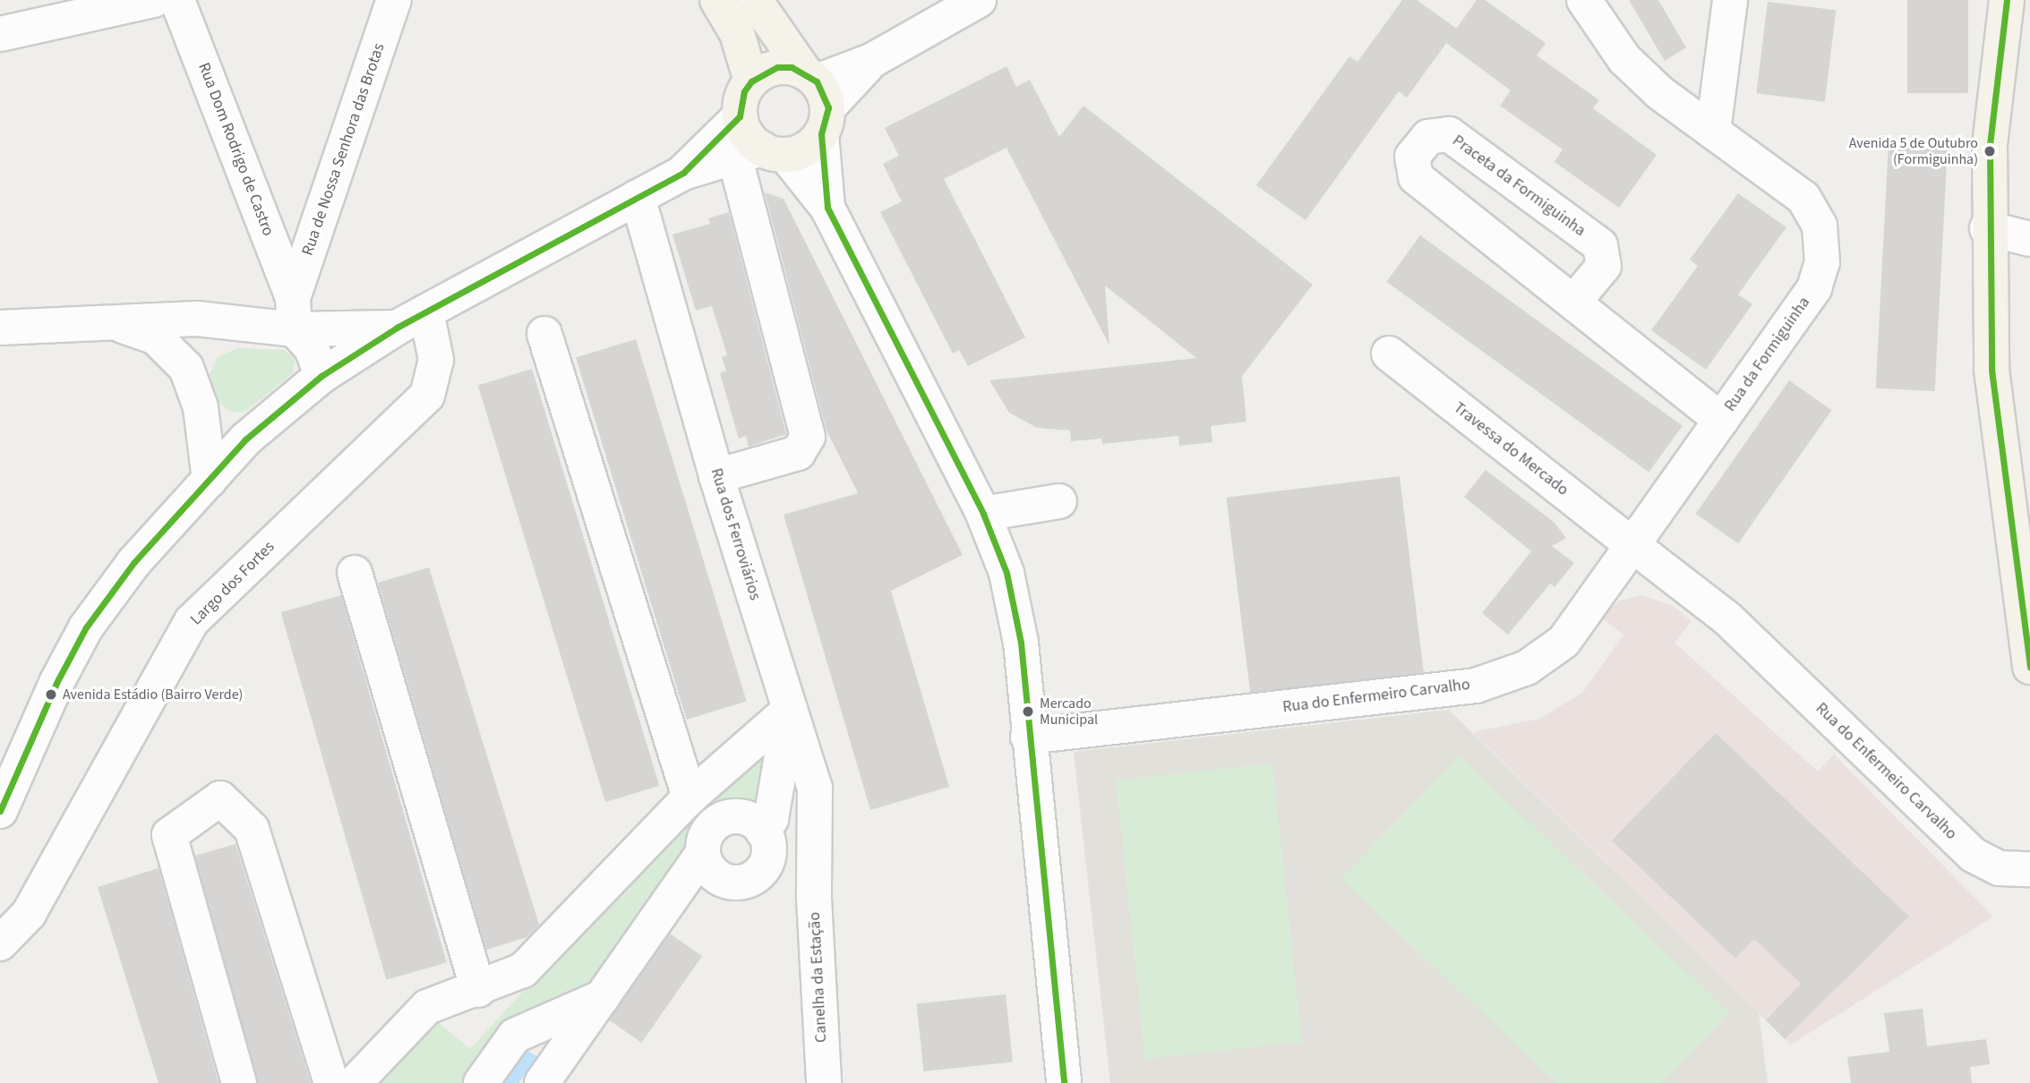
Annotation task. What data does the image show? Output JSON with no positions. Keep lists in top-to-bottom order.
{
  "streets": {
    "street": [
      "Rua Dom Rodrigo de Castro",
      "Rua de Nossa Senhora das Brotas",
      "Praceta da Formiguinha",
      "Rua da Formiguinha",
      "Travessa do Mercado",
      "Rua dos Ferroviários",
      "Largo dos Fortes",
      "Rua do Enfermeiro Carvalho",
      "Canelha da Estação"
    ]
  },
  "crossings": [
    ["Rua Dom Rodrigo de Castro", "Rua de Nossa Senhora das Brotas"],
    ["Praceta da Formiguinha", "Rua da Formiguinha"],
    ["Rua da Formiguinha", "Travessa do Mercado"],
    ["Rua da Formiguinha", "Rua do Enfermeiro Carvalho"],
    ["Travessa do Mercado", "Rua do Enfermeiro Carvalho"],
    ["Rua dos Ferroviários", "Canelha da Estação"]
  ],
  "places": ["Avenida 5 de Outubro (Formiguinha)", "Avenida Estádio (Bairro Verde)", "Mercado Municipal"]
}
